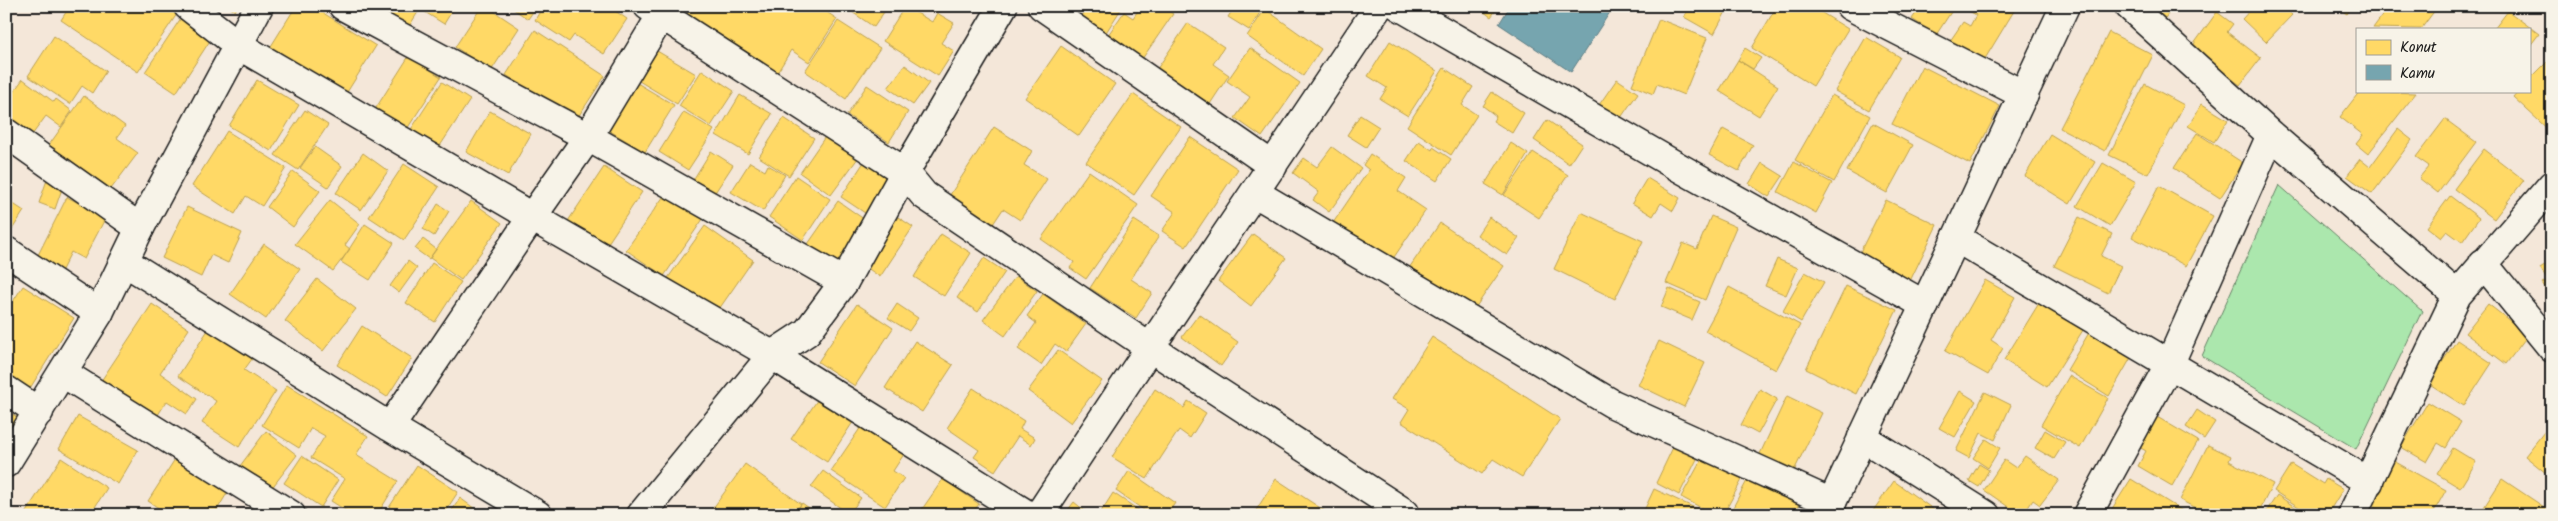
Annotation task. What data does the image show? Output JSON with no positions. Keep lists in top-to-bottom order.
{
  "legend": ["Konut", "Kamu"]
}
